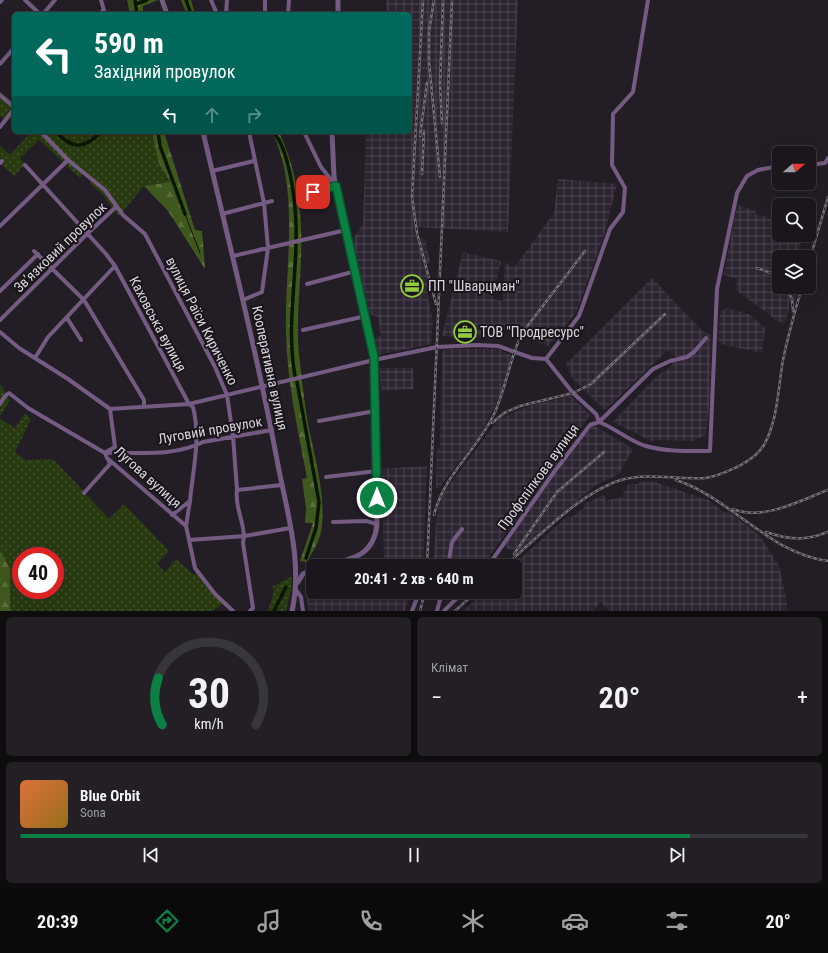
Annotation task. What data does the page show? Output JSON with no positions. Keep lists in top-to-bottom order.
{
  "streets": {
    "street": [
      "Звʼязковий провулок",
      "вулиця Раїси Кириченко",
      "Каховська вулиця",
      "Кооперативна вулиця",
      "Луговий провулок",
      "Лугова вулиця",
      "Профспілкова вулиця"
    ]
  },
  "crossings": [
    ["Звʼязковий провулок", "вулиця Раїси Кириченко"],
    ["Звʼязковий провулок", "Каховська вулиця"],
    ["вулиця Раїси Кириченко", "Луговий провулок"],
    ["Каховська вулиця", "Луговий провулок"],
    ["Каховська вулиця", "Лугова вулиця"],
    ["Кооперативна вулиця", "Луговий провулок"],
    ["Луговий провулок", "Лугова вулиця"]
  ],
  "places": {
    "office": ["ПП \"Шварцман\"", "ТОВ \"Продресурс\""]
  },
  "north": "right",
  "page": {
    "turn": ["590 m", "Західний провулок"],
    "limit": "40",
    "trip": "20:41 · 2 хв · 640 m",
    "tile": "Клімат",
    "heat": ["−", "20°", "+"],
    "song": ["Blue Orbit", "Sona"],
    "tabs": ["20:39", "20°"],
    "gauge": ["30", "km/h"]
  }
}
